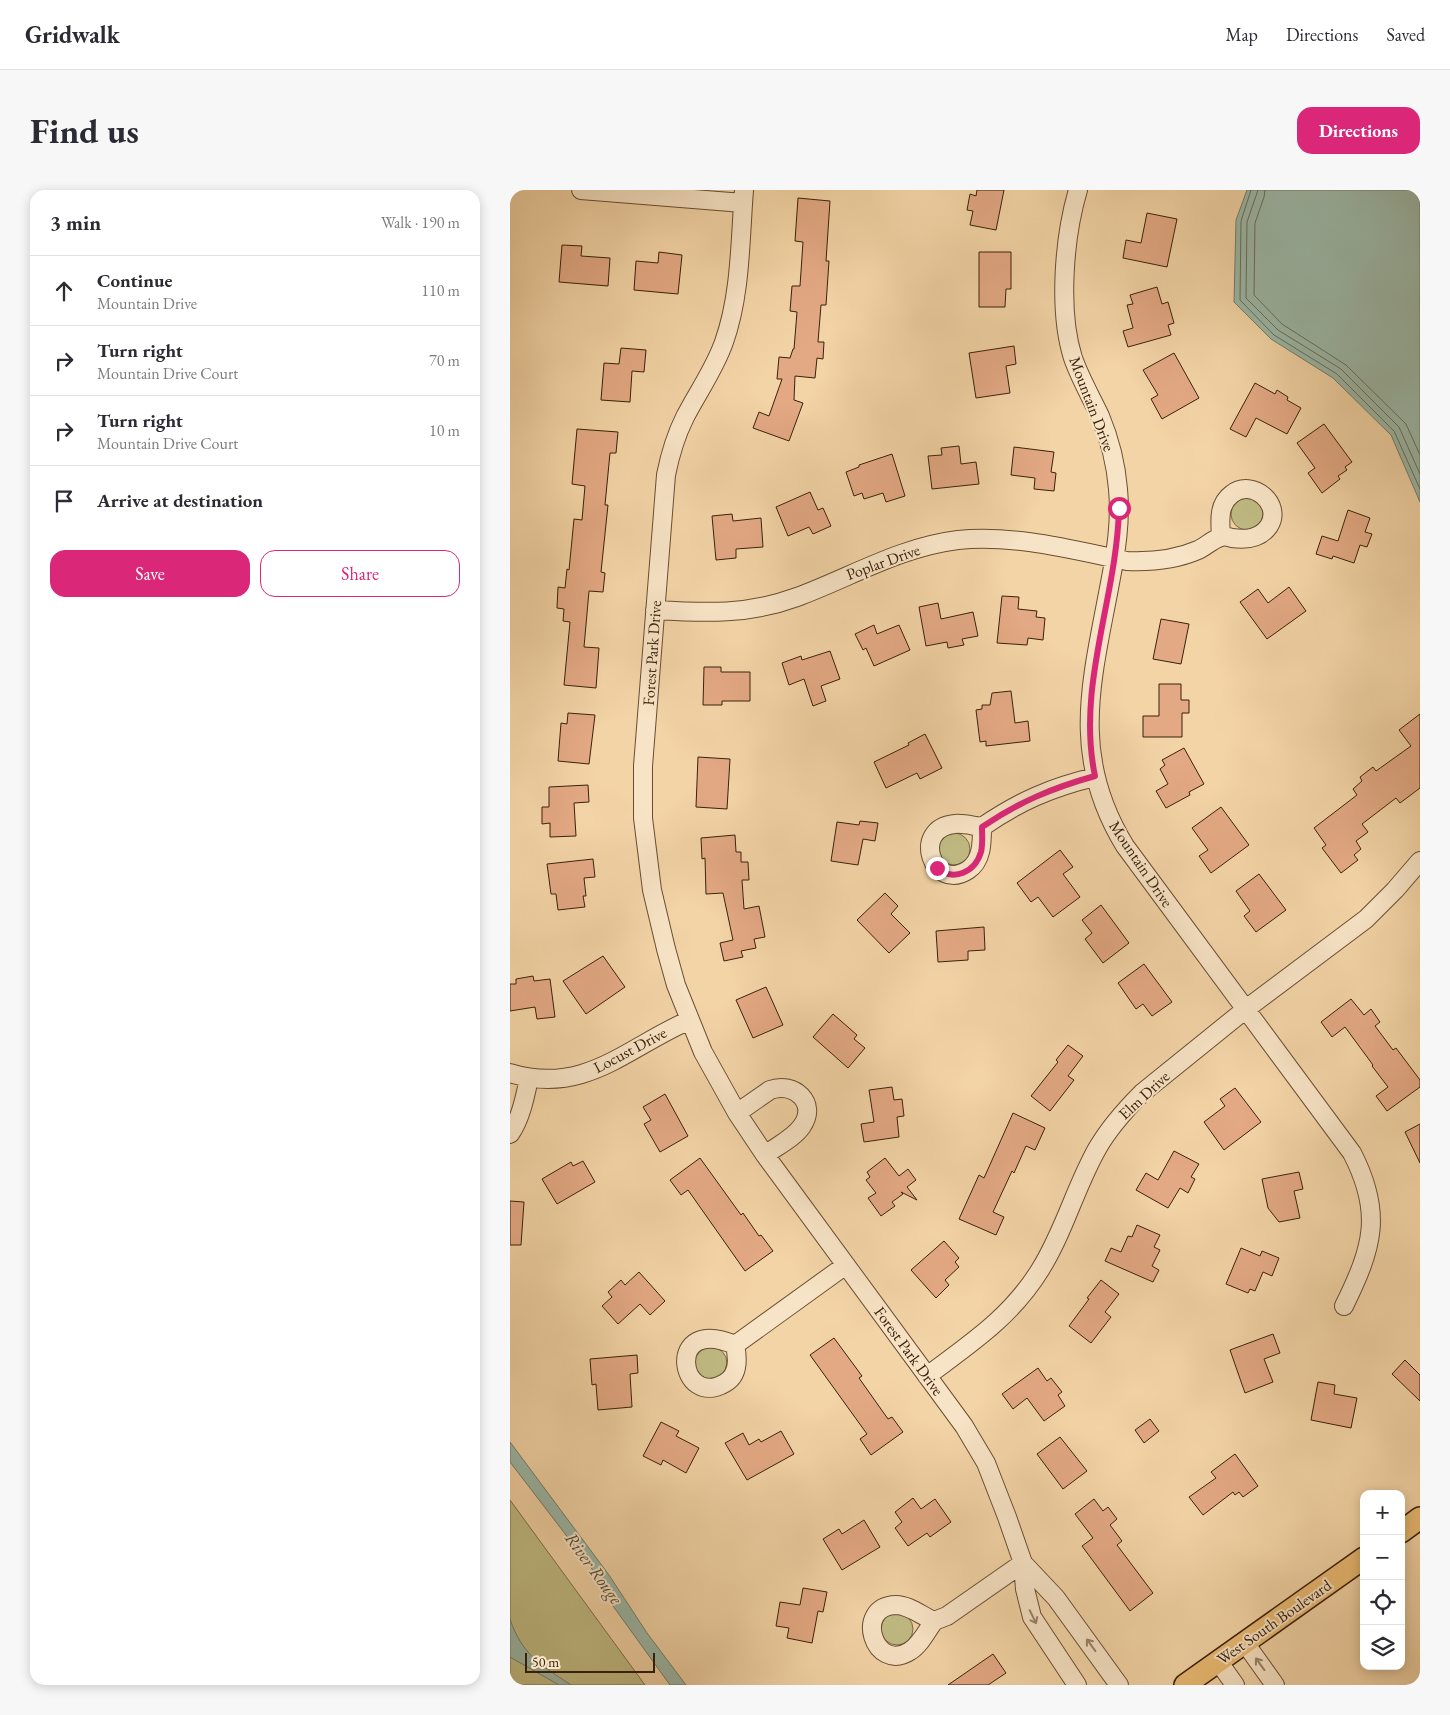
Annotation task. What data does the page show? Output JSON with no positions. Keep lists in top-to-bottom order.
{
  "streets": {
    "main road": ["West South Boulevard"],
    "street": [
      "Mountain Drive",
      "Poplar Drive",
      "Forest Park Drive",
      "Locust Drive",
      "Elm Drive"
    ]
  },
  "crossings": [
    ["Mountain Drive", "Poplar Drive"],
    ["Mountain Drive", "Elm Drive"],
    ["Poplar Drive", "Forest Park Drive"],
    ["Forest Park Drive", "Locust Drive"],
    ["Forest Park Drive", "Elm Drive"]
  ],
  "water": ["River Rouge"],
  "scale_bar": "50 m",
  "page": {
    "header": "Gridwalk",
    "nav": ["Map", "Directions", "Saved"],
    "buttons": [
      "Directions",
      ["Save", "Share"]
    ],
    "title": "Find us",
    "heading": ["3 min", "Walk · 190 m"],
    "list": [
      ["Continue", "Mountain Drive", "110 m"],
      ["Turn right", "Mountain Drive Court", "70 m"],
      ["Turn right", "Mountain Drive Court", "10 m"],
      "Arrive at destination"
    ],
    "map_buttons": ["+", "−"],
    "scale": "50 m"
  }
}
